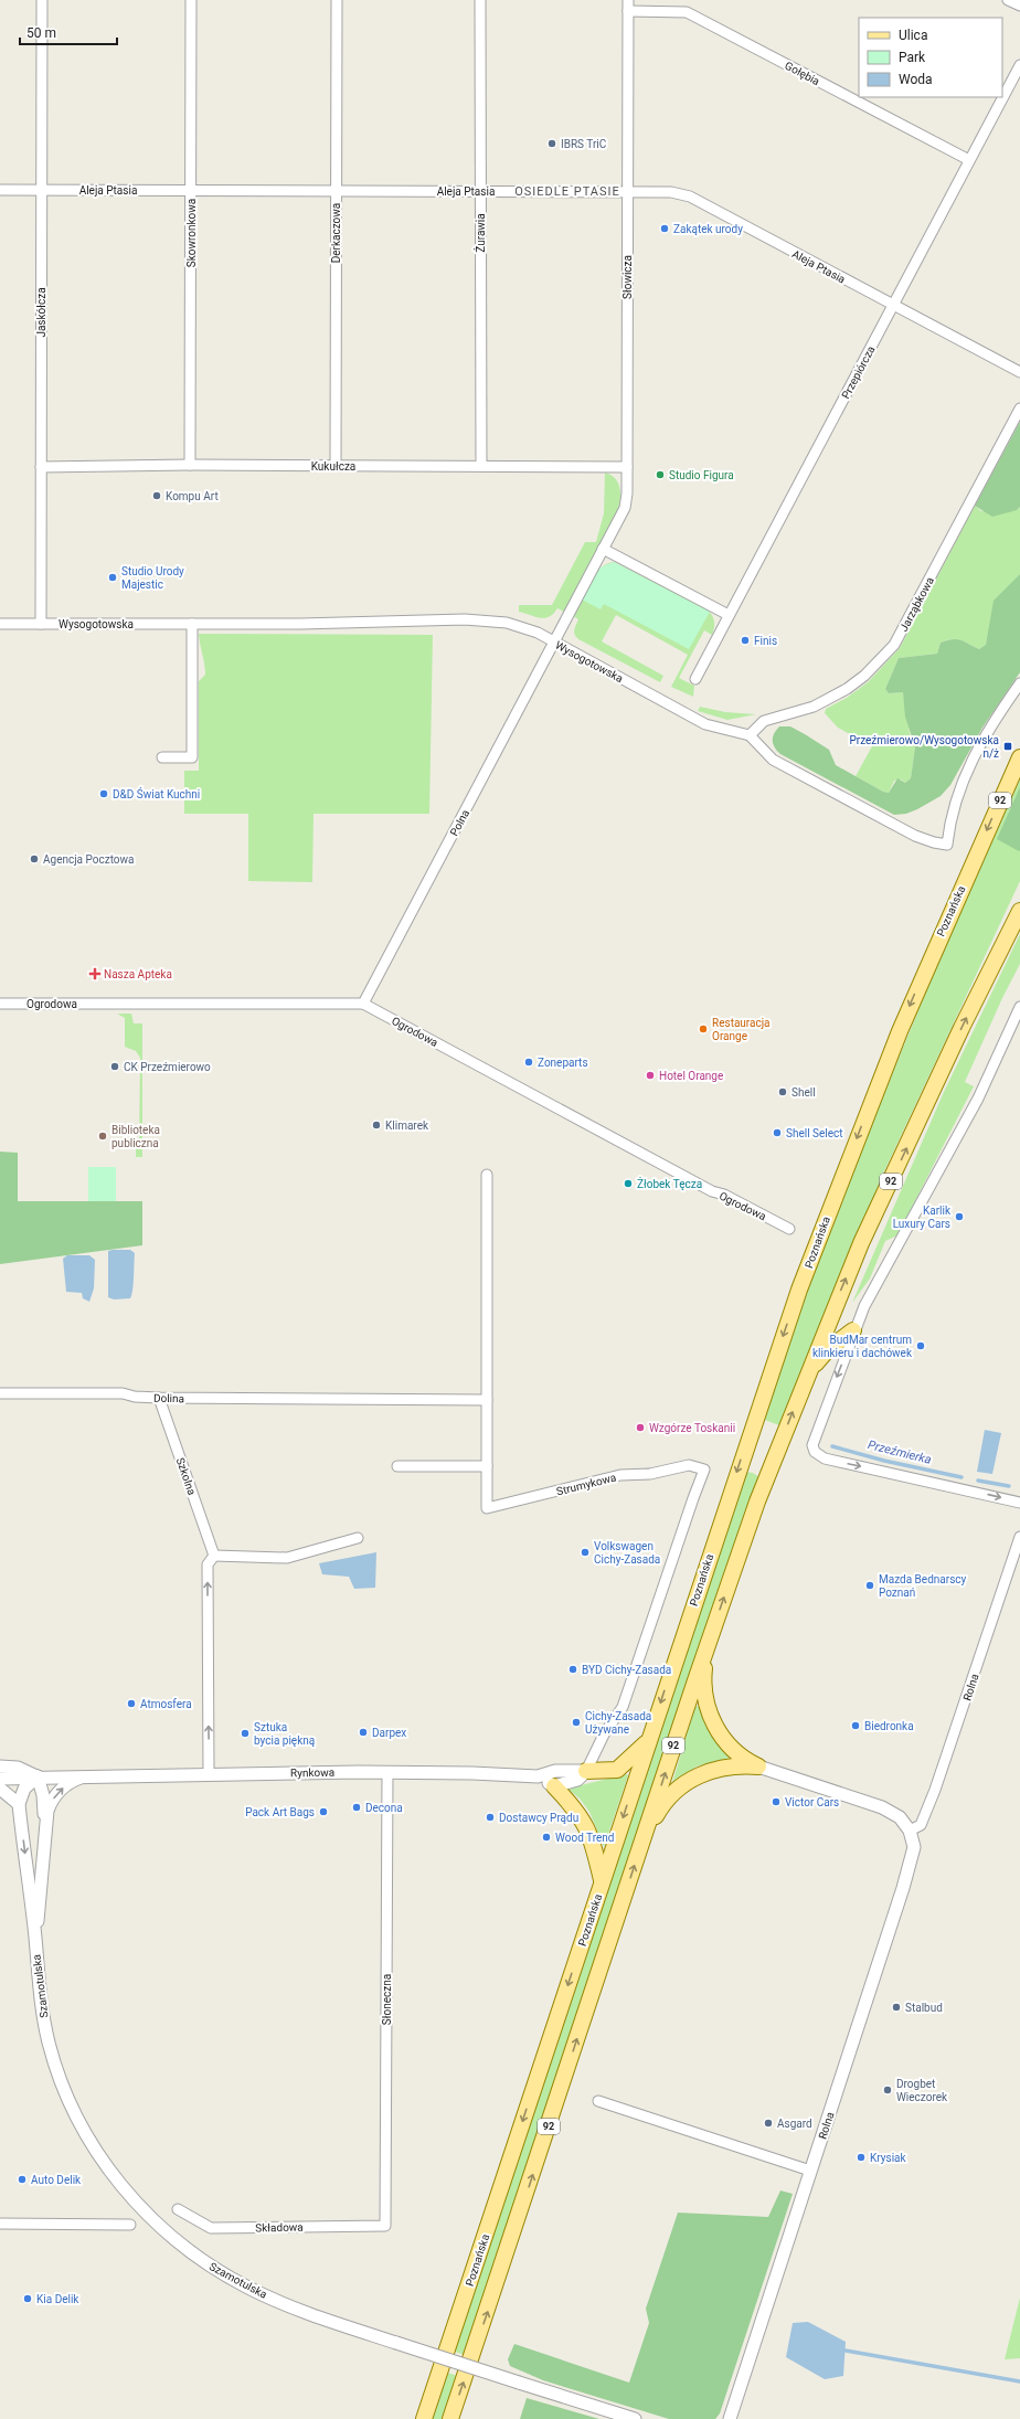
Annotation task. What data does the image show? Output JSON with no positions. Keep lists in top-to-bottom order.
{
  "streets": {
    "main road": ["92", "Poznańska"],
    "street": [
      "Gołębia",
      "Aleja Ptasia",
      "Skowronkowa",
      "Derkaczowa",
      "Żurawia",
      "Słowicza",
      "Jaskółcza",
      "Przepiórcza",
      "Kukułcza",
      "Jarząbkowa",
      "Wysogotowska",
      "Polna",
      "Ogrodowa",
      "Dolina",
      "Szkolna",
      "Strumykowa",
      "Rolna",
      "Rynkowa",
      "Szamotulska",
      "Słoneczna",
      "Składowa"
    ]
  },
  "crossings": [
    ["Gołębia", "Słowicza"],
    ["Gołębia", "Przepiórcza"],
    ["Aleja Ptasia", "Skowronkowa"],
    ["Aleja Ptasia", "Derkaczowa"],
    ["Aleja Ptasia", "Żurawia"],
    ["Aleja Ptasia", "Słowicza"],
    ["Aleja Ptasia", "Jaskółcza"],
    ["Aleja Ptasia", "Przepiórcza"],
    ["Skowronkowa", "Kukułcza"],
    ["Derkaczowa", "Kukułcza"],
    ["Żurawia", "Kukułcza"],
    ["Słowicza", "Kukułcza"],
    ["Słowicza", "Wysogotowska"],
    ["Słowicza", "Polna"],
    ["Jaskółcza", "Kukułcza"],
    ["Jaskółcza", "Wysogotowska"],
    ["Jarząbkowa", "Wysogotowska"],
    ["Wysogotowska", "Polna"],
    ["Polna", "Ogrodowa"],
    ["Dolina", "Szkolna"],
    ["Strumykowa", "Rynkowa"],
    ["Rynkowa", "Szamotulska"],
    ["Rynkowa", "Słoneczna"],
    ["Słoneczna", "Składowa"]
  ],
  "districts": ["OSIEDLE PTASIE"],
  "water": ["Przeźmierka"],
  "places": {
    "other": [
      "IBRS TriC",
      "Zakątek urody",
      "Studio Figura",
      "Kompu Art",
      "Studio Urody Majestic",
      "Finis",
      "D&D Świat Kuchni",
      "Agencja Pocztowa",
      "Restauracja Orange",
      "Zoneparts",
      "CK Przeźmierowo",
      "Hotel Orange",
      "Shell",
      "Klimarek",
      "Shell Select",
      "Biblioteka publiczna",
      "Żłobek Tęcza",
      "Karlik Luxury Cars",
      "BudMar centrum klinkieru i dachówek",
      "Wzgórze Toskanii",
      "Volkswagen Cichy-Zasada",
      "Mazda Bednarscy Poznań",
      "BYD Cichy-Zasada",
      "Atmosfera",
      "Cichy-Zasada Używane",
      "Biedronka",
      "Darpex",
      "Sztuka bycia piękną",
      "Victor Cars",
      "Decona",
      "Pack Art Bags",
      "Dostawcy Prądu",
      "Wood Trend",
      "Stalbud",
      "Drogbet Wieczorek",
      "Asgard",
      "Krysiak",
      "Auto Delik",
      "Kia Delik"
    ],
    "transit": ["Przeźmierowo/Wysogotowska n/ż"],
    "health": ["Nasza Apteka"]
  },
  "legend": ["Ulica", "Park", "Woda"],
  "scale_bar": "50 m"
}
